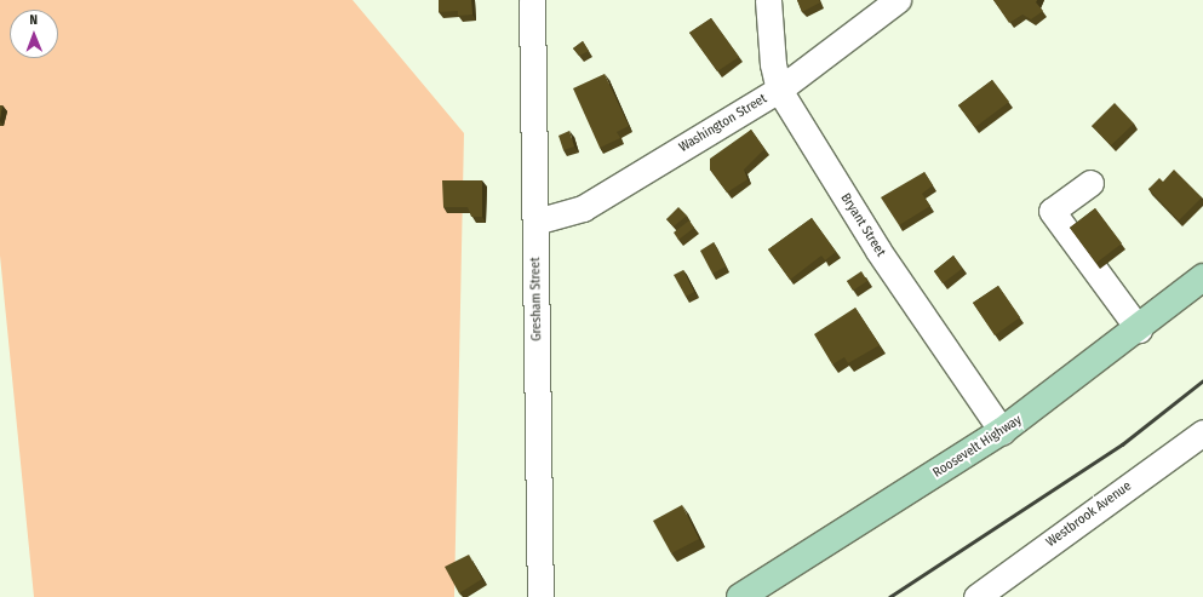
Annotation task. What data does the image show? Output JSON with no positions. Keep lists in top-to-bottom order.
{
  "streets": {
    "main road": ["Roosevelt Highway"],
    "street": [
      "Washington Street",
      "Bryant Street",
      "Gresham Street",
      "Westbrook Avenue"
    ]
  },
  "crossings": [
    ["Washington Street", "Bryant Street"],
    ["Washington Street", "Gresham Street"],
    ["Bryant Street", "Roosevelt Highway"]
  ],
  "north": "top"
}
